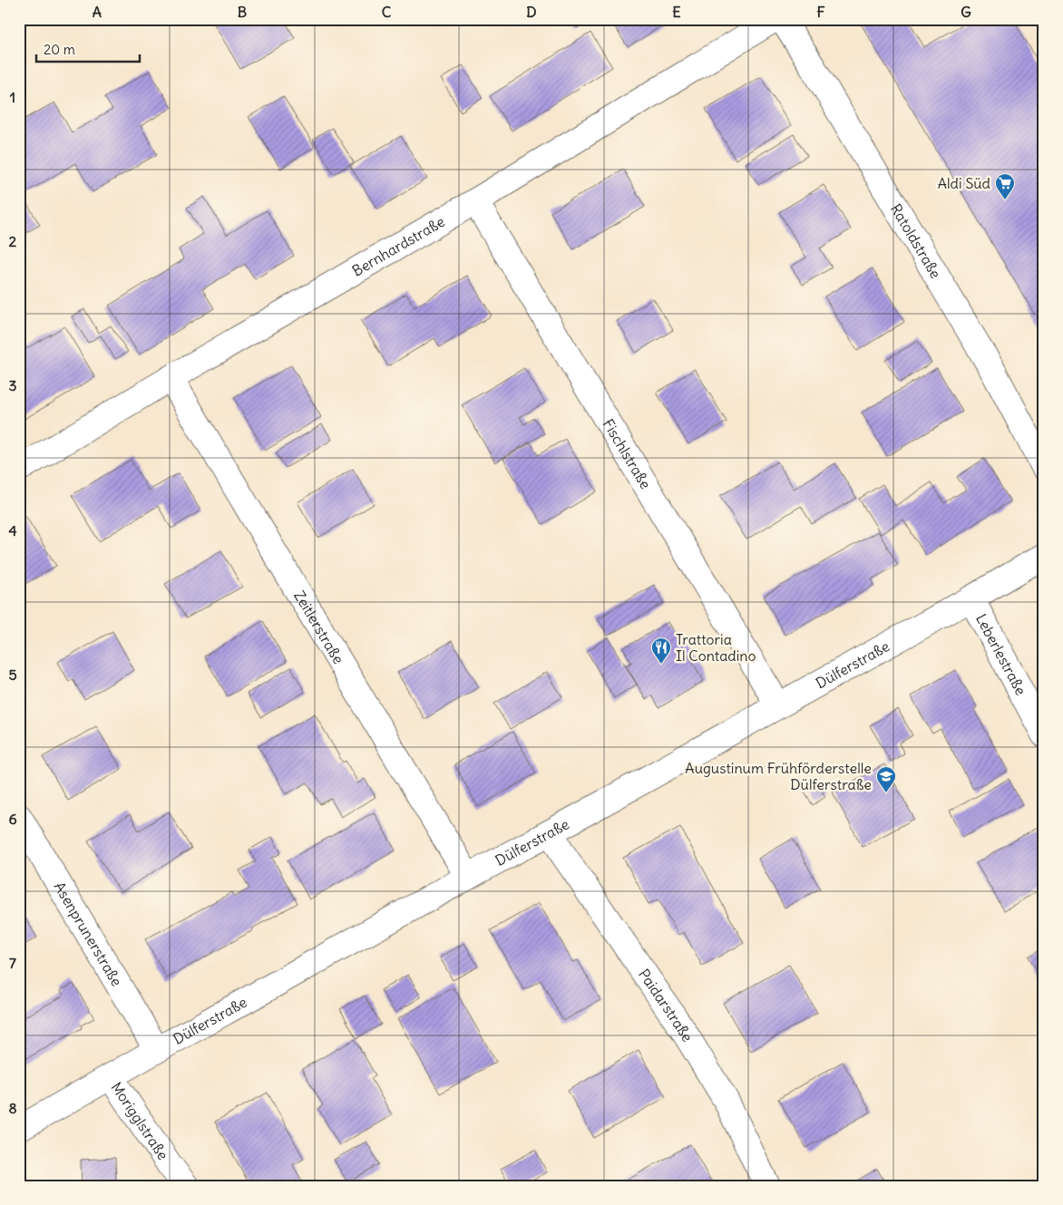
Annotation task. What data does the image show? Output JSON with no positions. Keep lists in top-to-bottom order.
{
  "streets": {
    "street": [
      "Ratoldstraße",
      "Bernhardstraße",
      "Fischlstraße",
      "Zeitlerstraße",
      "Leberlestraße",
      "Dülferstraße",
      "Asenprunerstraße",
      "Paidarstraße",
      "Morigglstraße"
    ]
  },
  "crossings": [
    ["Bernhardstraße", "Fischlstraße"],
    ["Bernhardstraße", "Zeitlerstraße"],
    ["Fischlstraße", "Dülferstraße"],
    ["Zeitlerstraße", "Dülferstraße"],
    ["Leberlestraße", "Dülferstraße"],
    ["Dülferstraße", "Asenprunerstraße"],
    ["Dülferstraße", "Paidarstraße"],
    ["Dülferstraße", "Morigglstraße"]
  ],
  "places": {
    "supermarket": ["Aldi Süd"],
    "restaurant": ["Trattoria Il Contadino"],
    "school or university": ["Augustinum Frühförderstelle Dülferstraße"]
  },
  "scale_bar": "20 m",
  "grid": {
    "columns": [
      "A",
      "B",
      "C",
      "D",
      "E",
      "F",
      "G"
    ],
    "rows": [
      "1",
      "2",
      "3",
      "4",
      "5",
      "6",
      "7",
      "8"
    ]
  }
}
